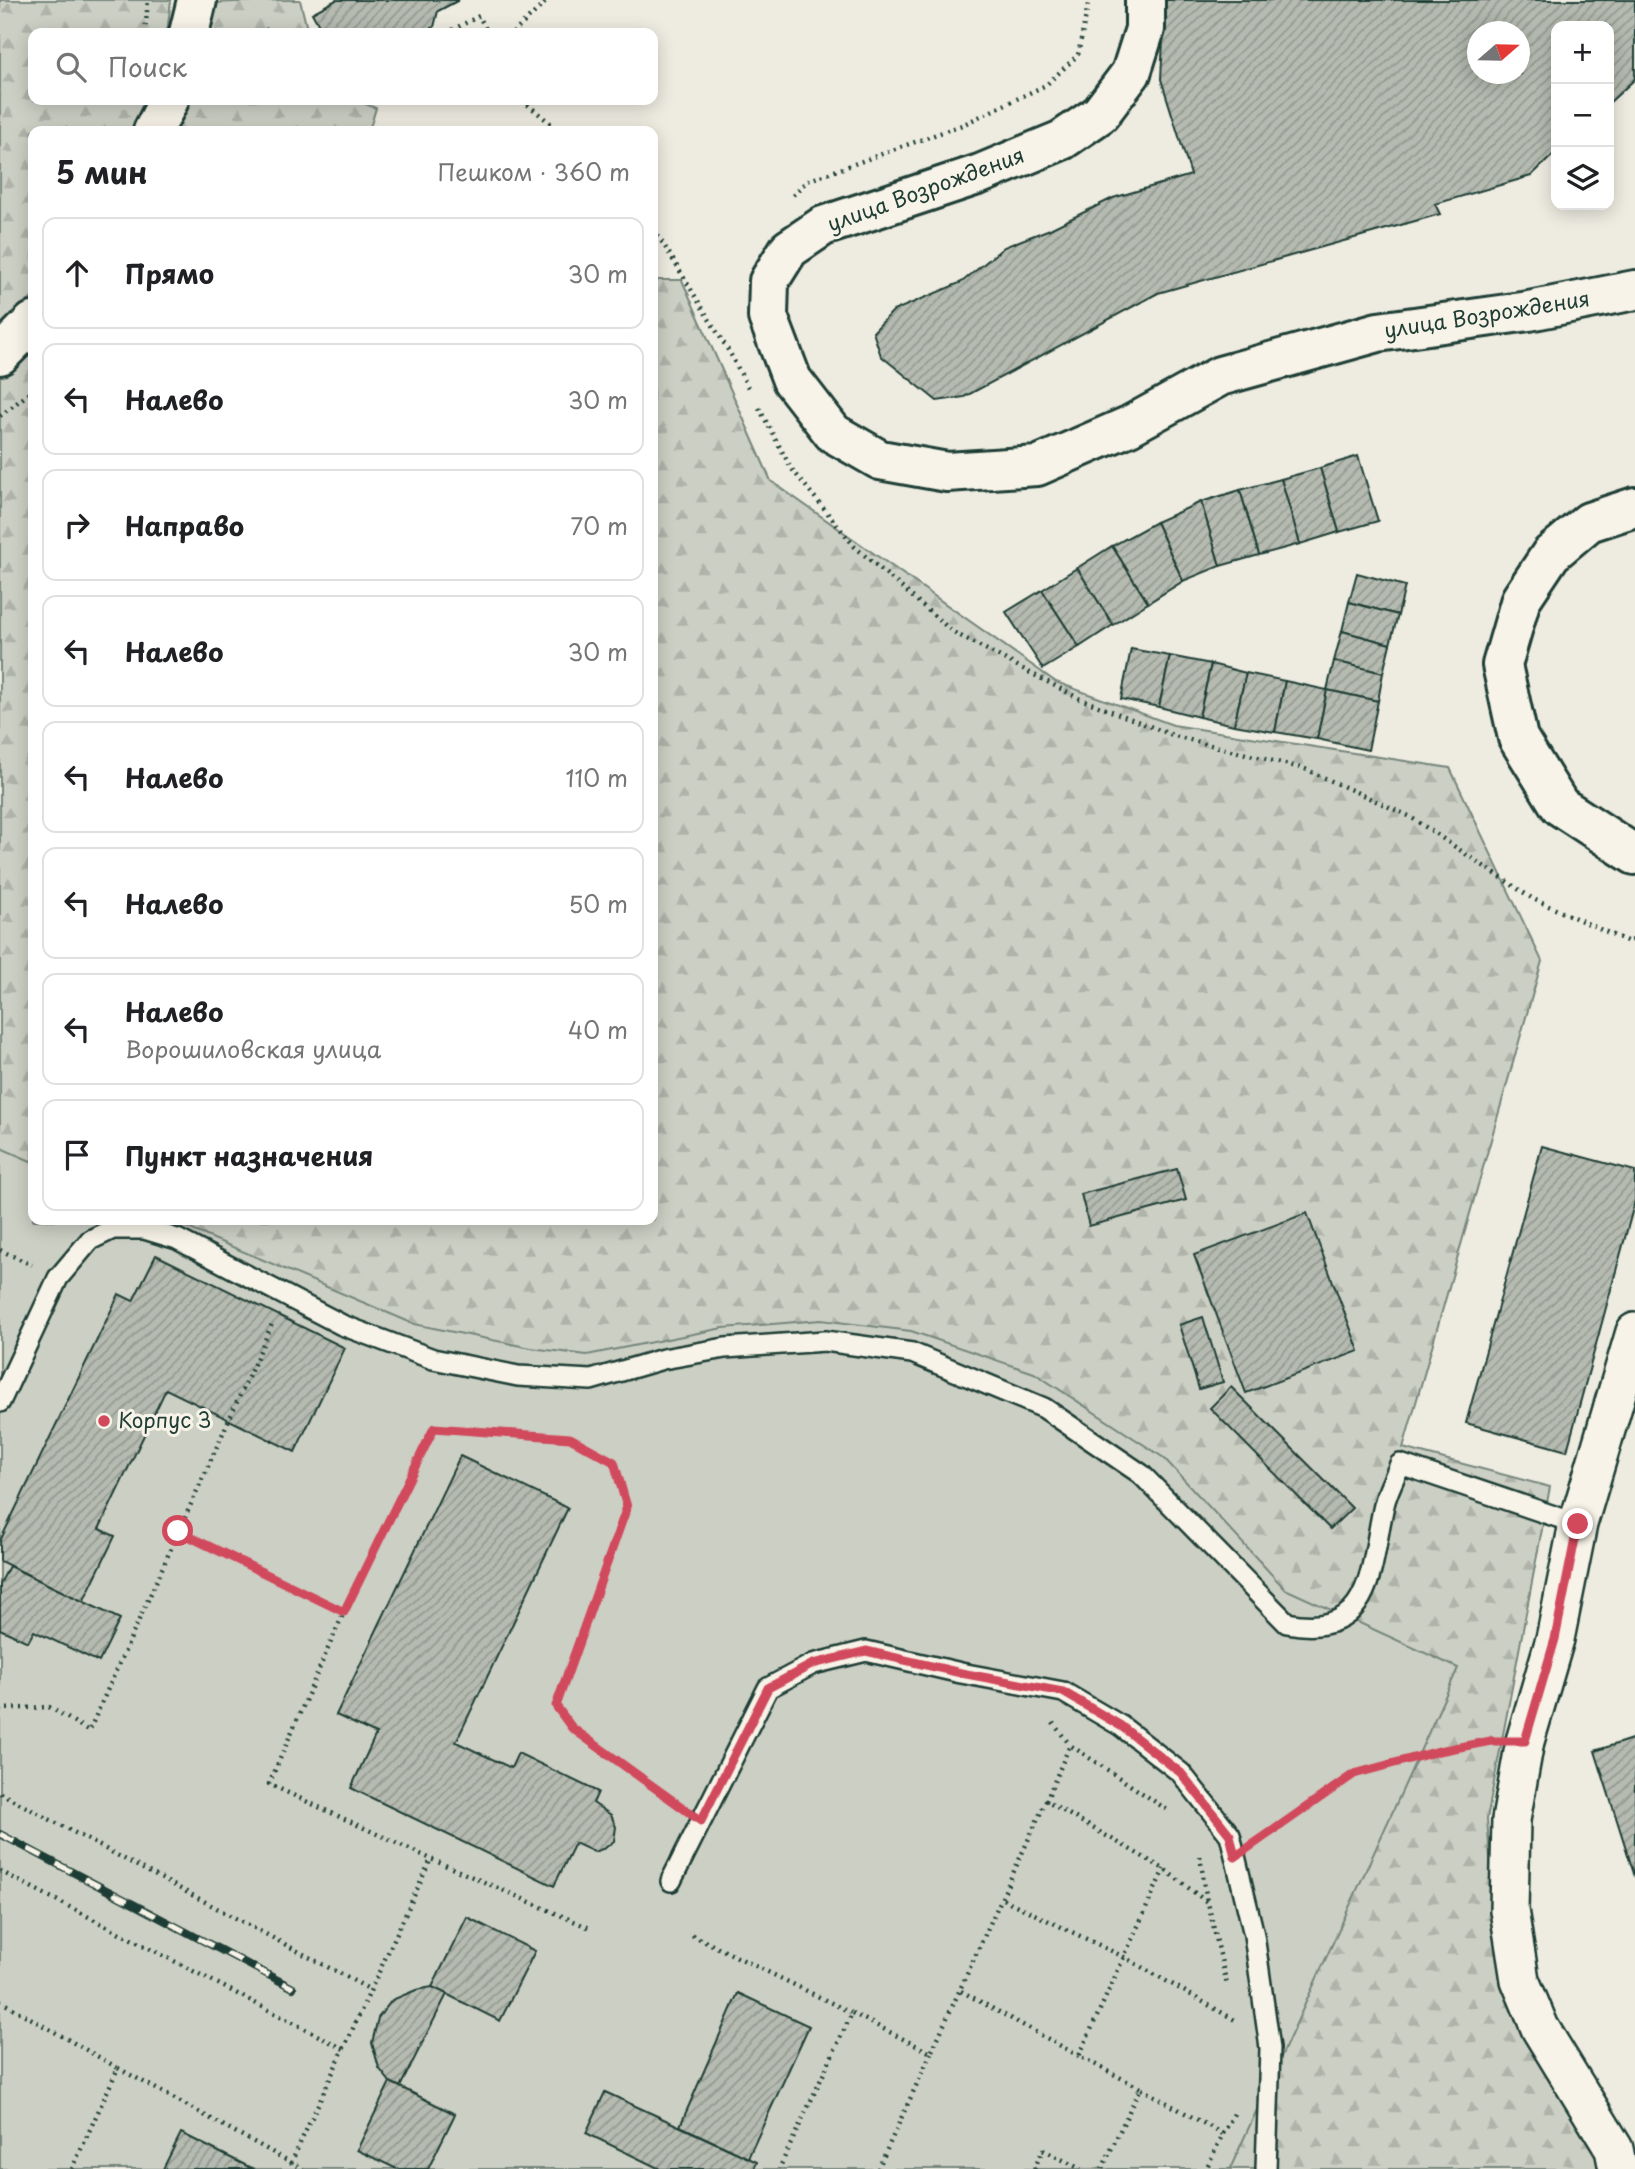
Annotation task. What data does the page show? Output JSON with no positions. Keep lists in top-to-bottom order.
{
  "streets": {
    "street": ["улица Возрождения"]
  },
  "places": ["Корпус 3"],
  "north": "right",
  "page": {
    "map_buttons": ["+", "−"],
    "search": "Поиск",
    "heading": ["5 мин", "Пешком · 360 m"],
    "list": [
      ["Прямо", "30 m"],
      ["Налево", "30 m"],
      ["Направо", "70 m"],
      ["Налево", "30 m"],
      ["Налево", "110 m"],
      ["Налево", "50 m"],
      ["Налево", "Ворошиловская улица", "40 m"],
      "Пункт назначения"
    ]
  }
}
